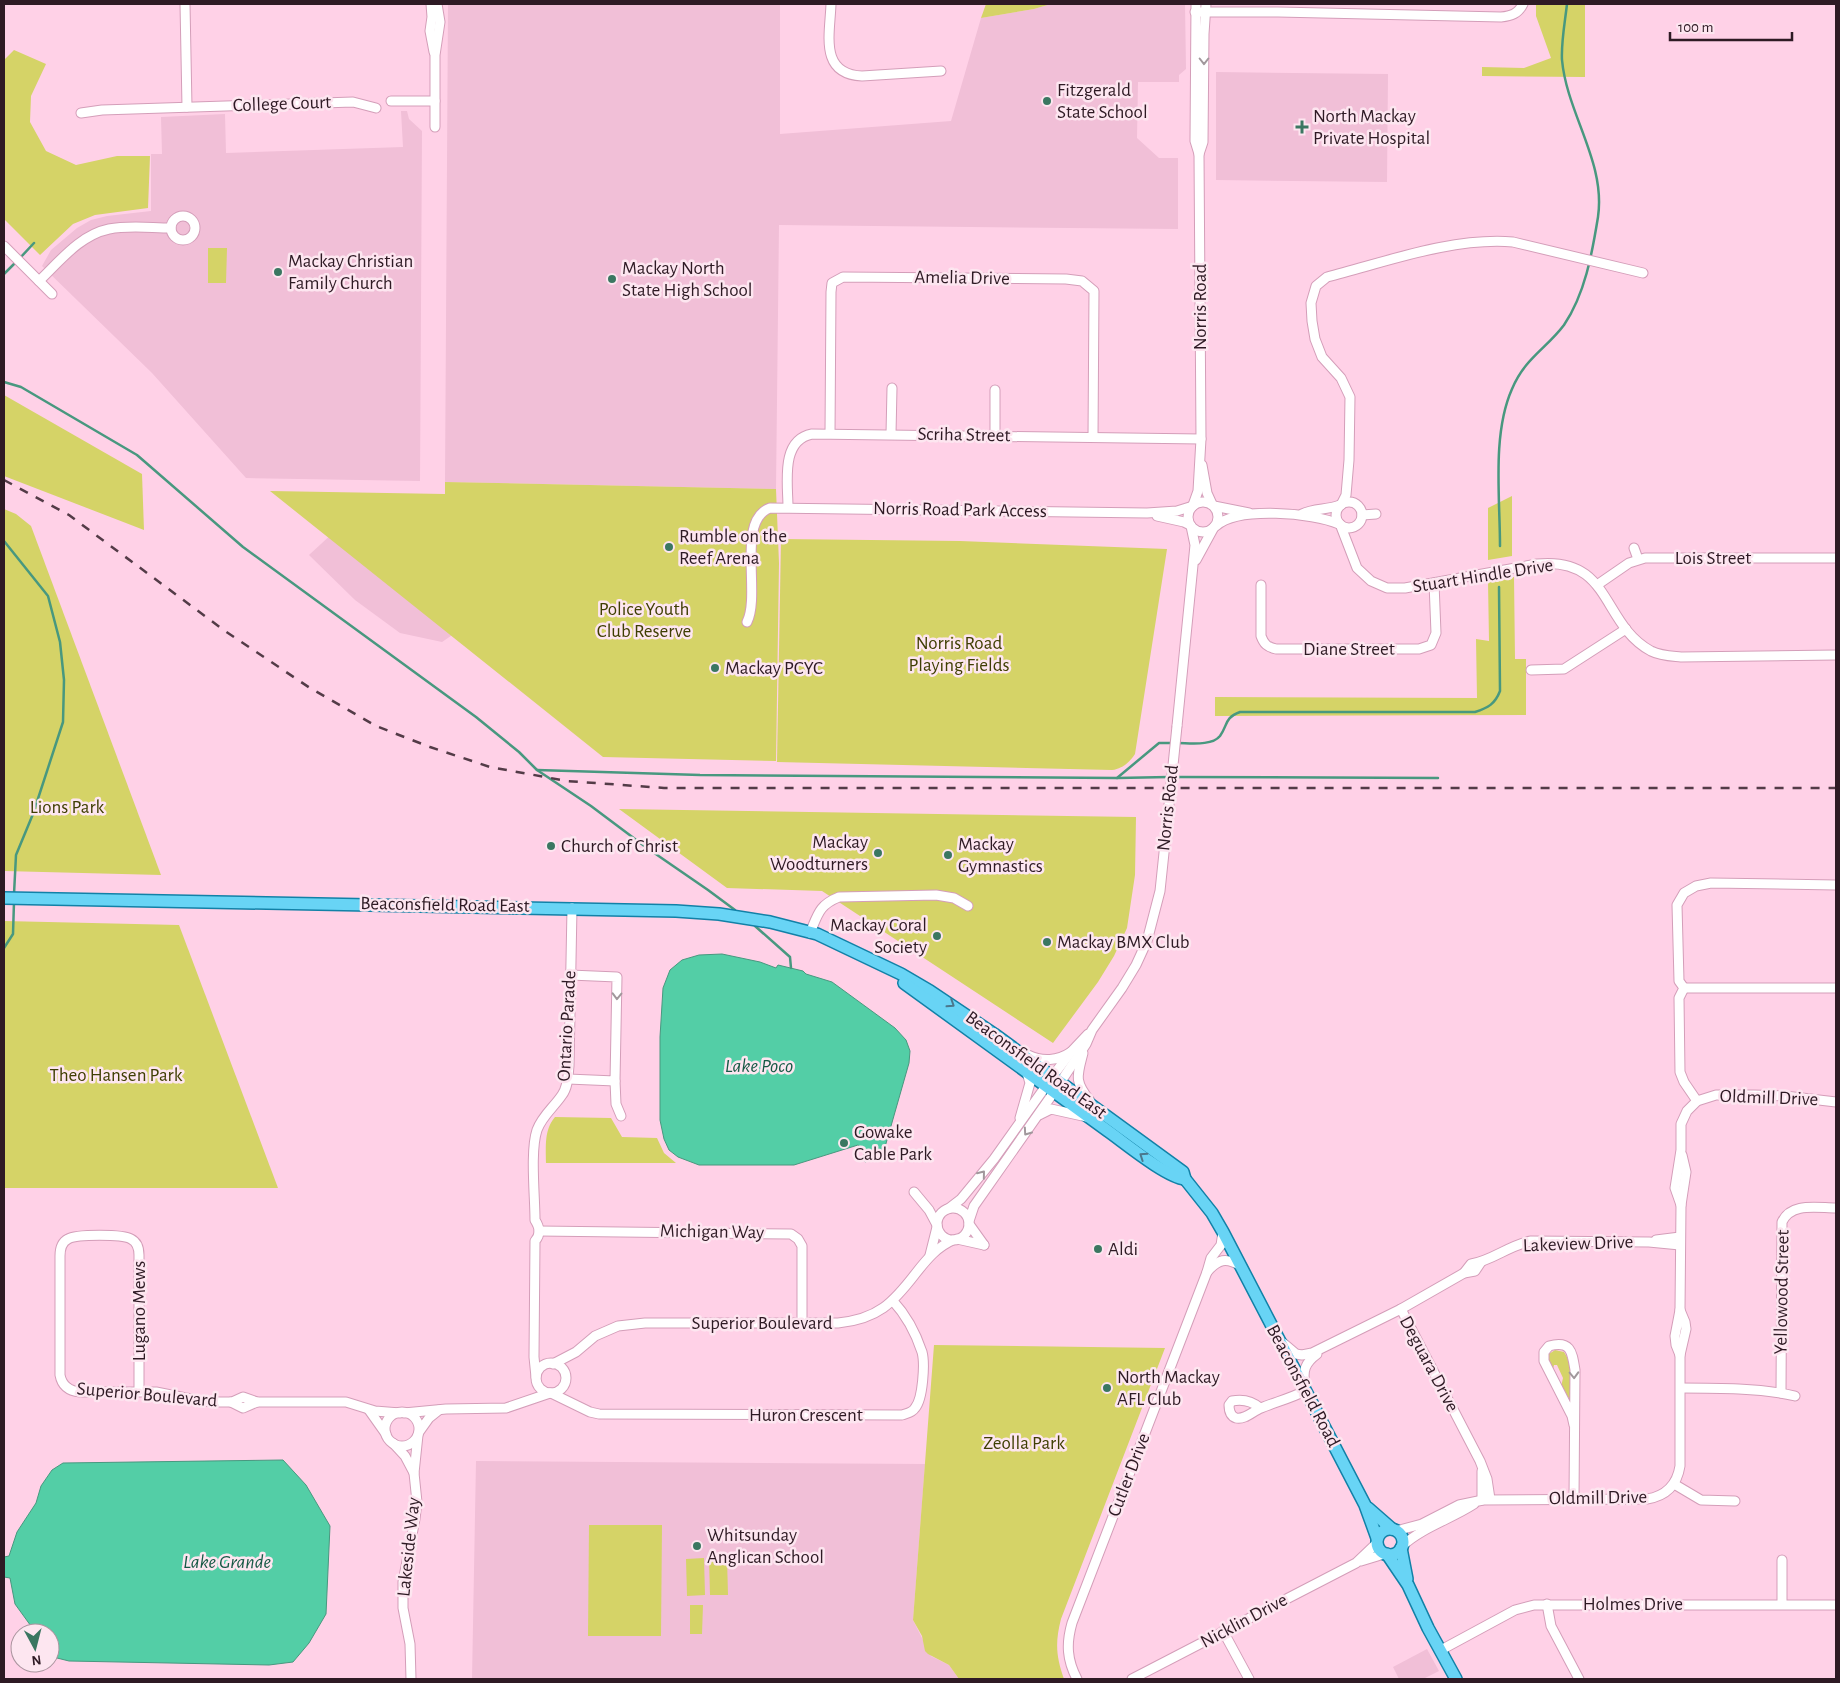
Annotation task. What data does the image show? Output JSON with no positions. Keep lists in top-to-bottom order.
{
  "streets": {
    "main road": ["Beaconsfield Road East", "Beaconsfield Road"],
    "street": [
      "College Court",
      "Amelia Drive",
      "Norris Road",
      "Scriha Street",
      "Norris Road Park Access",
      "Lois Street",
      "Stuart Hindle Drive",
      "Diane Street",
      "Ontario Parade",
      "Oldmill Drive",
      "Michigan Way",
      "Lakeview Drive",
      "Yellowood Street",
      "Lugano Mews",
      "Superior Boulevard",
      "Deguara Drive",
      "Huron Crescent",
      "Cutler Drive",
      "Lakeside Way",
      "Holmes Drive",
      "Nicklin Drive"
    ]
  },
  "crossings": [
    ["Amelia Drive", "Scriha Street"],
    ["Norris Road", "Scriha Street"],
    ["Norris Road", "Norris Road Park Access"],
    ["Norris Road", "Beaconsfield Road East"],
    ["Scriha Street", "Norris Road Park Access"],
    ["Stuart Hindle Drive", "Diane Street"],
    ["Beaconsfield Road East", "Ontario Parade"],
    ["Beaconsfield Road East", "Beaconsfield Road"],
    ["Beaconsfield Road East", "Cutler Drive"],
    ["Ontario Parade", "Michigan Way"],
    ["Ontario Parade", "Superior Boulevard"],
    ["Ontario Parade", "Huron Crescent"],
    ["Oldmill Drive", "Lakeview Drive"],
    ["Oldmill Drive", "Deguara Drive"],
    ["Oldmill Drive", "Beaconsfield Road"],
    ["Oldmill Drive", "Nicklin Drive"],
    ["Michigan Way", "Superior Boulevard"],
    ["Lakeview Drive", "Deguara Drive"],
    ["Lugano Mews", "Superior Boulevard"],
    ["Superior Boulevard", "Huron Crescent"],
    ["Superior Boulevard", "Lakeside Way"],
    ["Deguara Drive", "Beaconsfield Road"],
    ["Beaconsfield Road", "Nicklin Drive"]
  ],
  "water": ["Lake Poco", "Lake Grande"],
  "parks": [
    "Police Youth Club Reserve",
    "Norris Road Playing Fields",
    "Lions Park",
    "Theo Hansen Park",
    "Zeolla Park"
  ],
  "places": {
    "other": [
      "Fitzgerald State School",
      "Mackay Christian Family Church",
      "Mackay North State High School",
      "Rumble on the Reef Arena",
      "Mackay PCYC",
      "Church of Christ",
      "Mackay Woodturners",
      "Mackay Gymnastics",
      "Mackay Coral Society",
      "Mackay BMX Club",
      "Gowake Cable Park",
      "Aldi",
      "North Mackay AFL Club",
      "Whitsunday Anglican School"
    ],
    "health": ["North Mackay Private Hospital"]
  },
  "scale_bar": "100 m",
  "north": "bottom"
}
